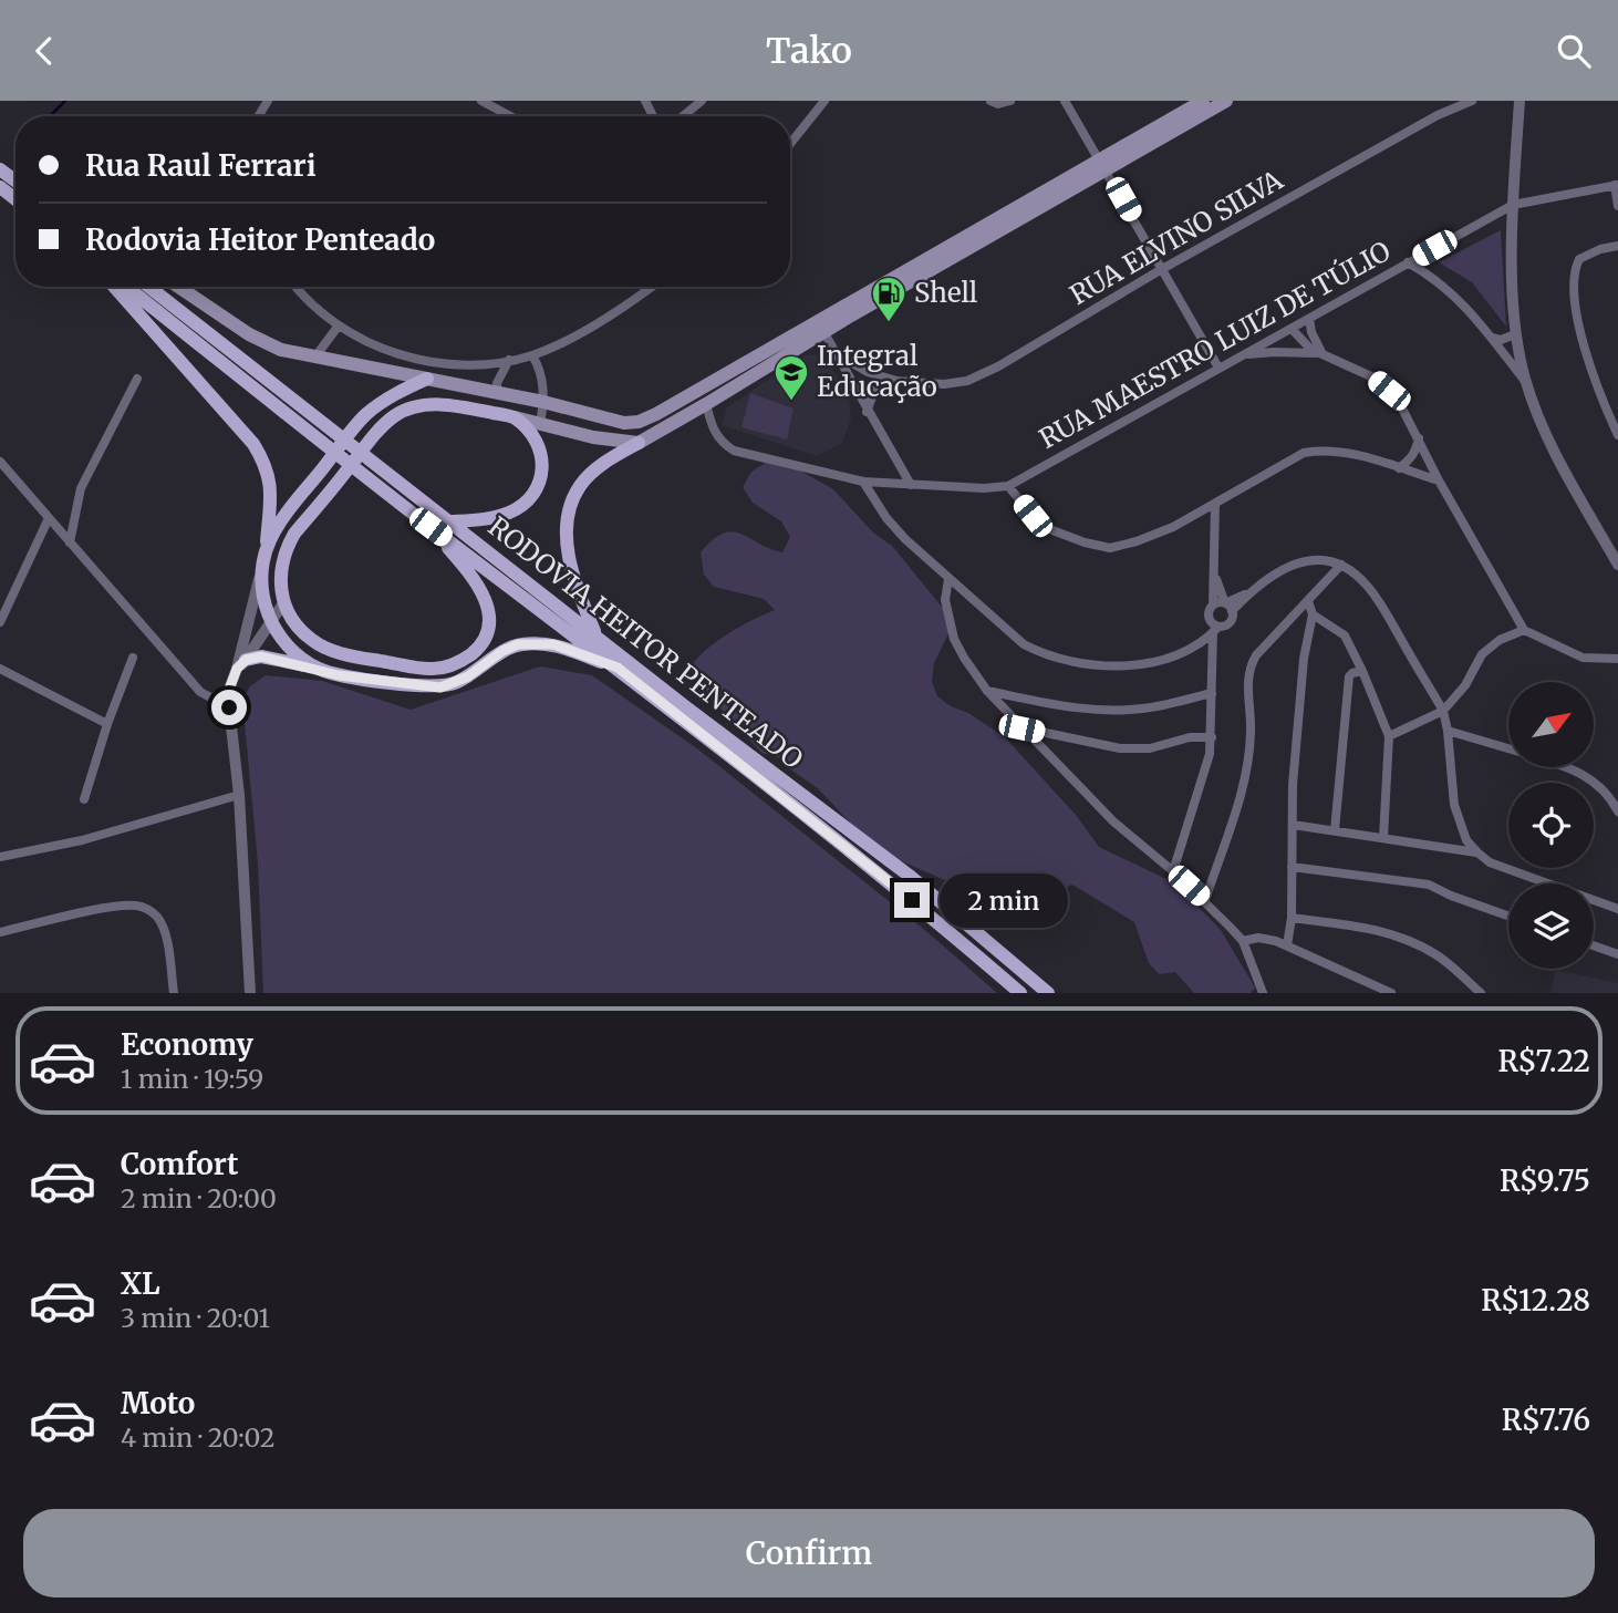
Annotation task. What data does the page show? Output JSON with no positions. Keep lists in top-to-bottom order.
{
  "streets": {
    "main road": ["RODOVIA HEITOR PENTEADO"],
    "street": ["RUA ELVINO SILVA", "RUA MAESTRO LUIZ DE TÚLIO"]
  },
  "places": {
    "fuel station": ["Shell"],
    "school or university": ["Integral Educação"]
  },
  "north": "top right",
  "page": {
    "header": "Tako",
    "banner": ["Rua Raul Ferrari", "Rodovia Heitor Penteado"],
    "bubble": "2 min",
    "list": [
      {
        "name": "Economy",
        "note": "1 min · 19:59",
        "value": "R$7.22"
      },
      {
        "name": "Comfort",
        "note": "2 min · 20:00",
        "value": "R$9.75"
      },
      {
        "name": "XL",
        "note": "3 min · 20:01",
        "value": "R$12.28"
      },
      {
        "name": "Moto",
        "note": "4 min · 20:02",
        "value": "R$7.76"
      }
    ],
    "buttons": "Confirm"
  }
}
